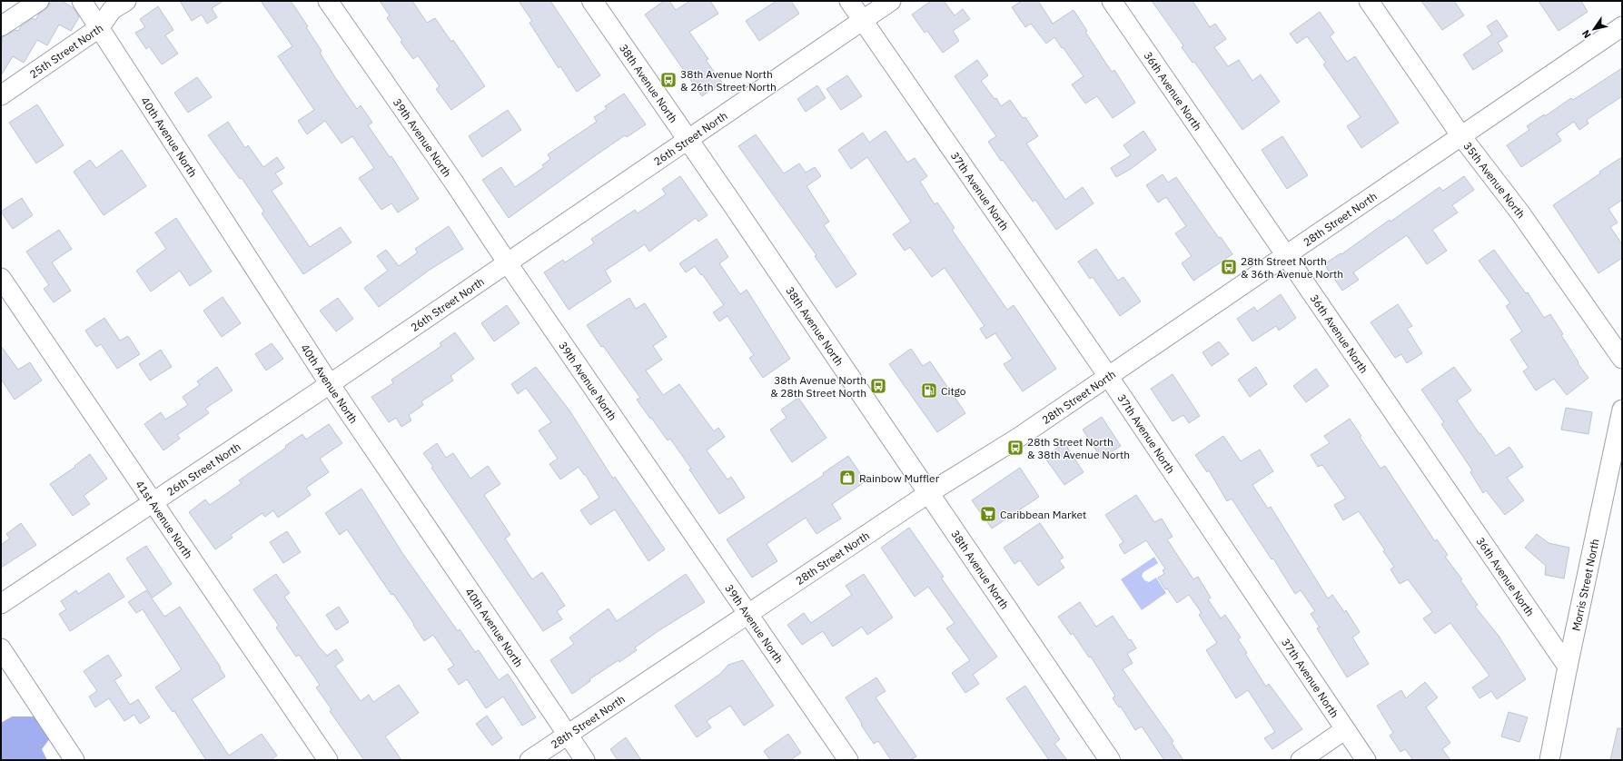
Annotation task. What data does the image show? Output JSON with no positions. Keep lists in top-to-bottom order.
{
  "streets": {
    "main road": ["38th Avenue North"],
    "street": [
      "25th Street North",
      "36th Avenue North",
      "40th Avenue North",
      "39th Avenue North",
      "26th Street North",
      "35th Avenue North",
      "37th Avenue North",
      "28th Street North",
      "41st Avenue North",
      "Morris Street North"
    ]
  },
  "crossings": [
    ["25th Street North", "40th Avenue North"],
    ["38th Avenue North", "26th Street North"],
    ["38th Avenue North", "28th Street North"],
    ["36th Avenue North", "28th Street North"],
    ["36th Avenue North", "Morris Street North"],
    ["40th Avenue North", "26th Street North"],
    ["40th Avenue North", "28th Street North"],
    ["39th Avenue North", "26th Street North"],
    ["39th Avenue North", "28th Street North"],
    ["26th Street North", "37th Avenue North"],
    ["26th Street North", "41st Avenue North"],
    ["35th Avenue North", "28th Street North"],
    ["37th Avenue North", "28th Street North"]
  ],
  "places": {
    "bus stop": [
      "38th Avenue North & 26th Street North",
      "28th Street North & 36th Avenue North",
      "38th Avenue North & 28th Street North",
      "28th Street North & 38th Avenue North"
    ],
    "fuel station": ["Citgo"],
    "shop": ["Rainbow Muffler"],
    "supermarket": ["Caribbean Market"]
  },
  "north": "bottom left"
}
